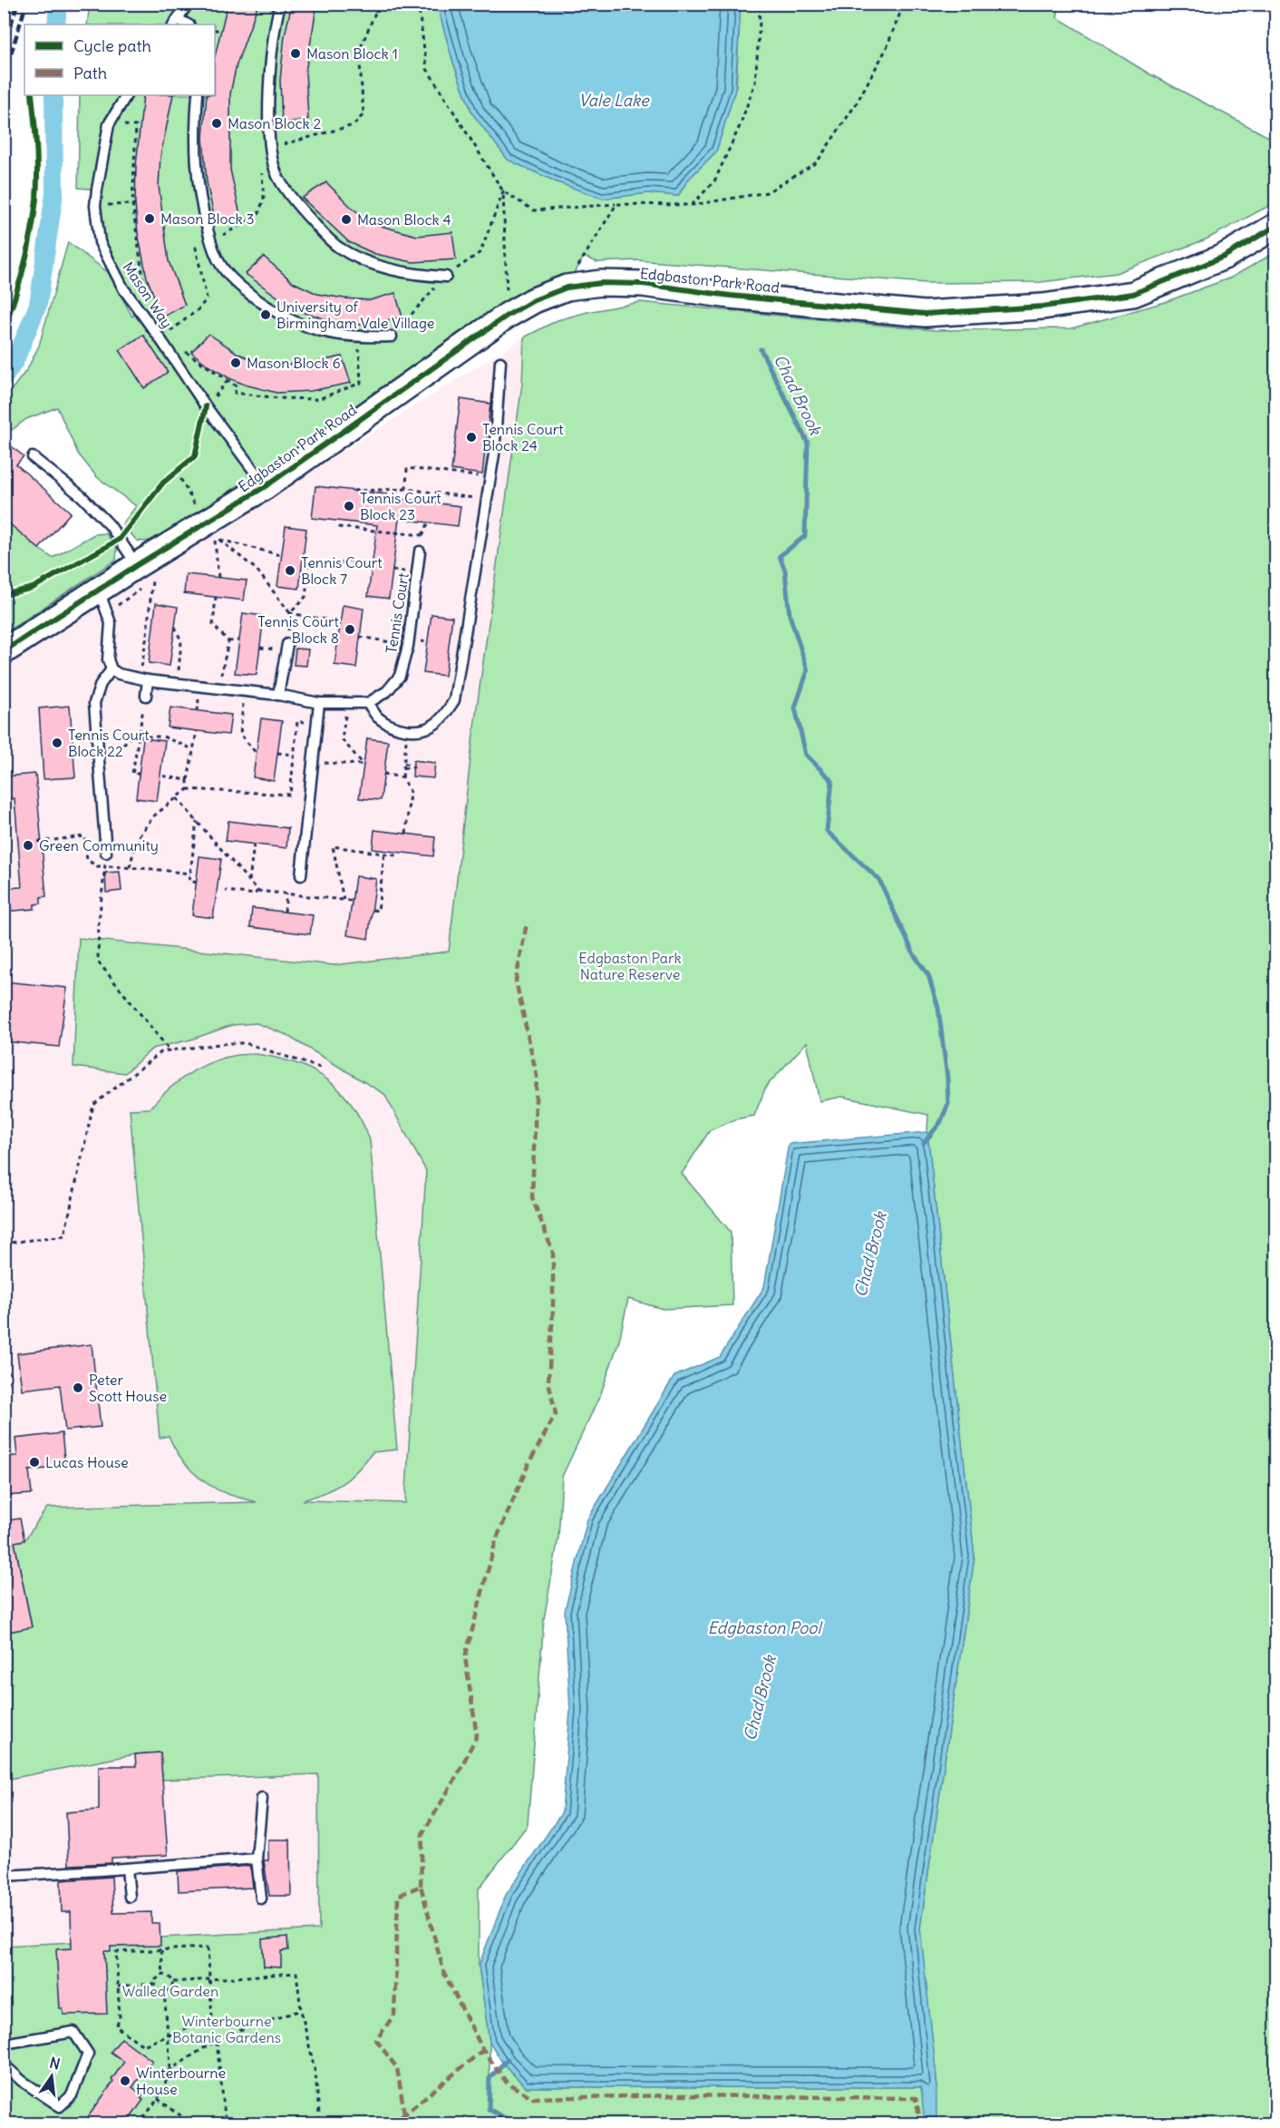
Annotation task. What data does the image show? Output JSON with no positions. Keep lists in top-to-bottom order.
{
  "streets": {
    "street": ["Edgbaston Park Road"],
    "lane": ["Mason Way", "Tennis Court"]
  },
  "crossings": [
    ["Edgbaston Park Road", "Mason Way"]
  ],
  "water": ["Vale Lake", "Chad Brook", "Edgbaston Pool"],
  "parks": ["Edgbaston Park Nature Reserve", "Walled Garden", "Winterbourne Botanic Gardens"],
  "places": [
    "Mason Block 1",
    "Mason Block 2",
    "Mason Block 3",
    "Mason Block 4",
    "University of Birmingham Vale Village",
    "Mason Block 6",
    "Tennis Court Block 24",
    "Tennis Court Block 23",
    "Tennis Court Block 7",
    "Tennis Court Block 8",
    "Tennis Court Block 22",
    "Green Community",
    "Peter Scott House",
    "Lucas House",
    "Winterbourne House"
  ],
  "legend": ["Cycle path", "Path"],
  "north": "top"
}
